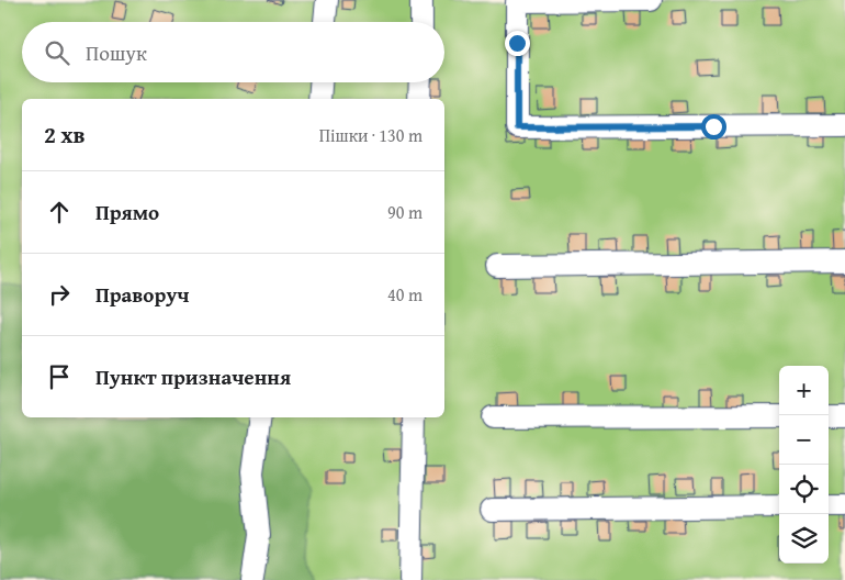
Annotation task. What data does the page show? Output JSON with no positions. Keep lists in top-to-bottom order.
{
  "page": {
    "search": "Пошук",
    "heading": ["2 хв", "Пішки · 130 m"],
    "list": [
      ["Прямо", "90 m"],
      ["Праворуч", "40 m"],
      "Пункт призначення"
    ],
    "map_buttons": ["+", "−"]
  }
}
